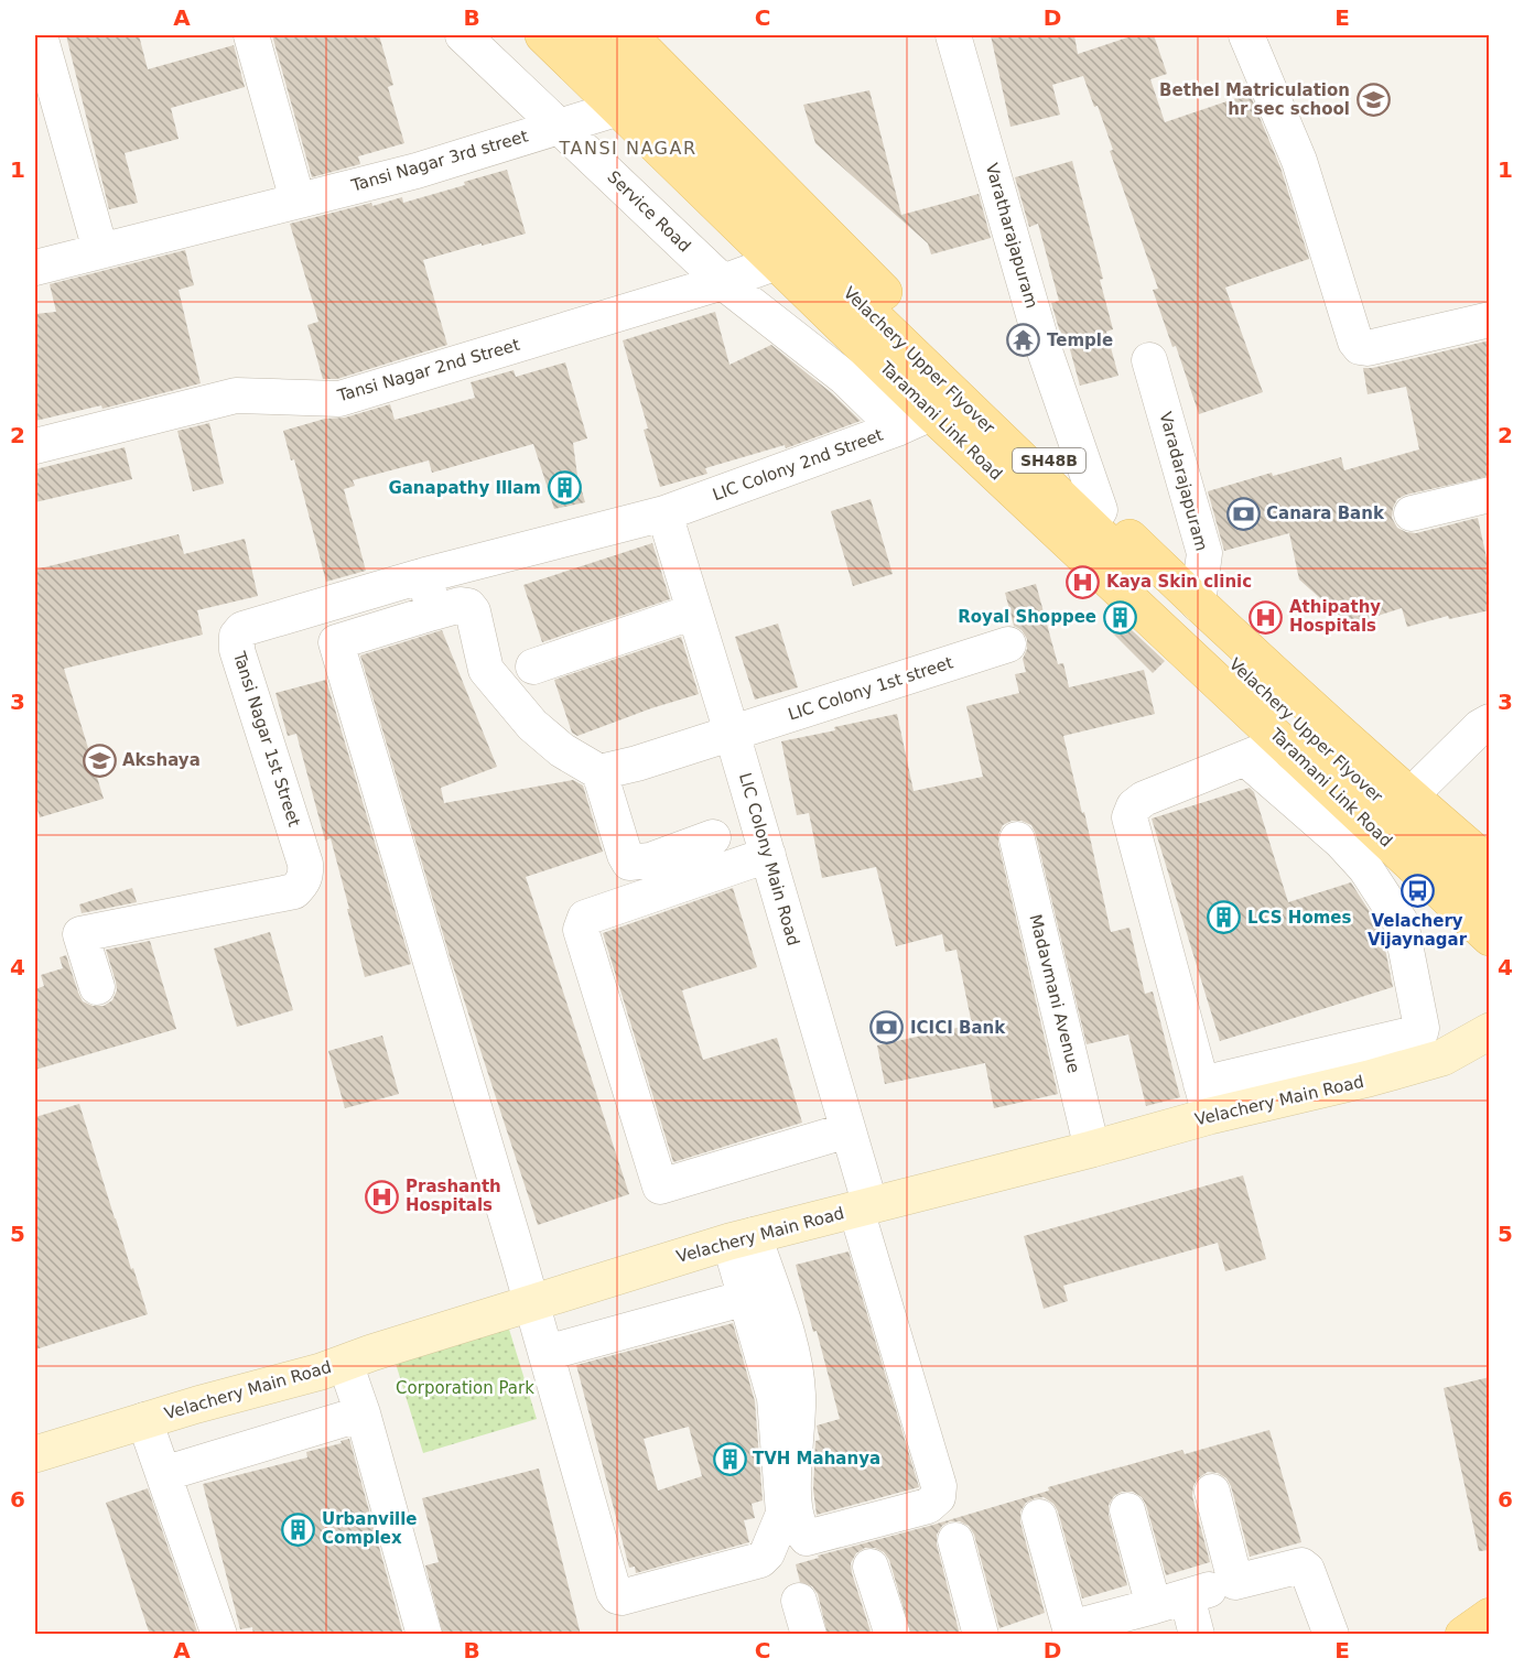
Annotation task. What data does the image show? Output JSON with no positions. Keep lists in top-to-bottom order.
{
  "streets": {
    "main road": [
      "Velachery Upper Flyover",
      "Taramani Link Road",
      "SH48B",
      "Velachery Main Road"
    ],
    "street": [
      "Tansi Nagar 3rd street",
      "Service Road",
      "Varatharajapuram",
      "Tansi Nagar 2nd Street",
      "LIC Colony 2nd Street",
      "Varadarajapuram",
      "LIC Colony 1st street",
      "Tansi Nagar 1st Street",
      "LIC Colony Main Road",
      "Madavmani Avenue"
    ]
  },
  "crossings": [
    ["Tansi Nagar 3rd street", "Service Road"],
    ["Tansi Nagar 3rd street", "Taramani Link Road"],
    ["Service Road", "Tansi Nagar 2nd Street"],
    ["Service Road", "LIC Colony 2nd Street"],
    ["Varatharajapuram", "SH48B"],
    ["Tansi Nagar 2nd Street", "Taramani Link Road"],
    ["Taramani Link Road", "LIC Colony 2nd Street"],
    ["SH48B", "Varadarajapuram"],
    ["LIC Colony 2nd Street", "Tansi Nagar 1st Street"],
    ["LIC Colony 2nd Street", "LIC Colony Main Road"],
    ["LIC Colony 1st street", "LIC Colony Main Road"],
    ["Tansi Nagar 1st Street", "LIC Colony Main Road"],
    ["LIC Colony Main Road", "Velachery Main Road"],
    ["Madavmani Avenue", "Velachery Main Road"]
  ],
  "districts": ["TANSI NAGAR"],
  "parks": ["Corporation Park"],
  "places": {
    "school or university": ["Bethel Matriculation hr sec school", "Akshaya"],
    "temple": ["Temple"],
    "building": [
      "Ganapathy Illam",
      "Royal Shoppee",
      "LCS Homes",
      "TVH Mahanya",
      "Urbanville Complex"
    ],
    "bank": ["Canara Bank", "ICICI Bank"],
    "hospital": ["Kaya Skin clinic", "Athipathy Hospitals", "Prashanth Hospitals"],
    "bus stop": ["Velachery Vijaynagar"]
  },
  "grid": {
    "columns": [
      "A",
      "B",
      "C",
      "D",
      "E"
    ],
    "rows": [
      "1",
      "2",
      "3",
      "4",
      "5",
      "6"
    ]
  }
}
